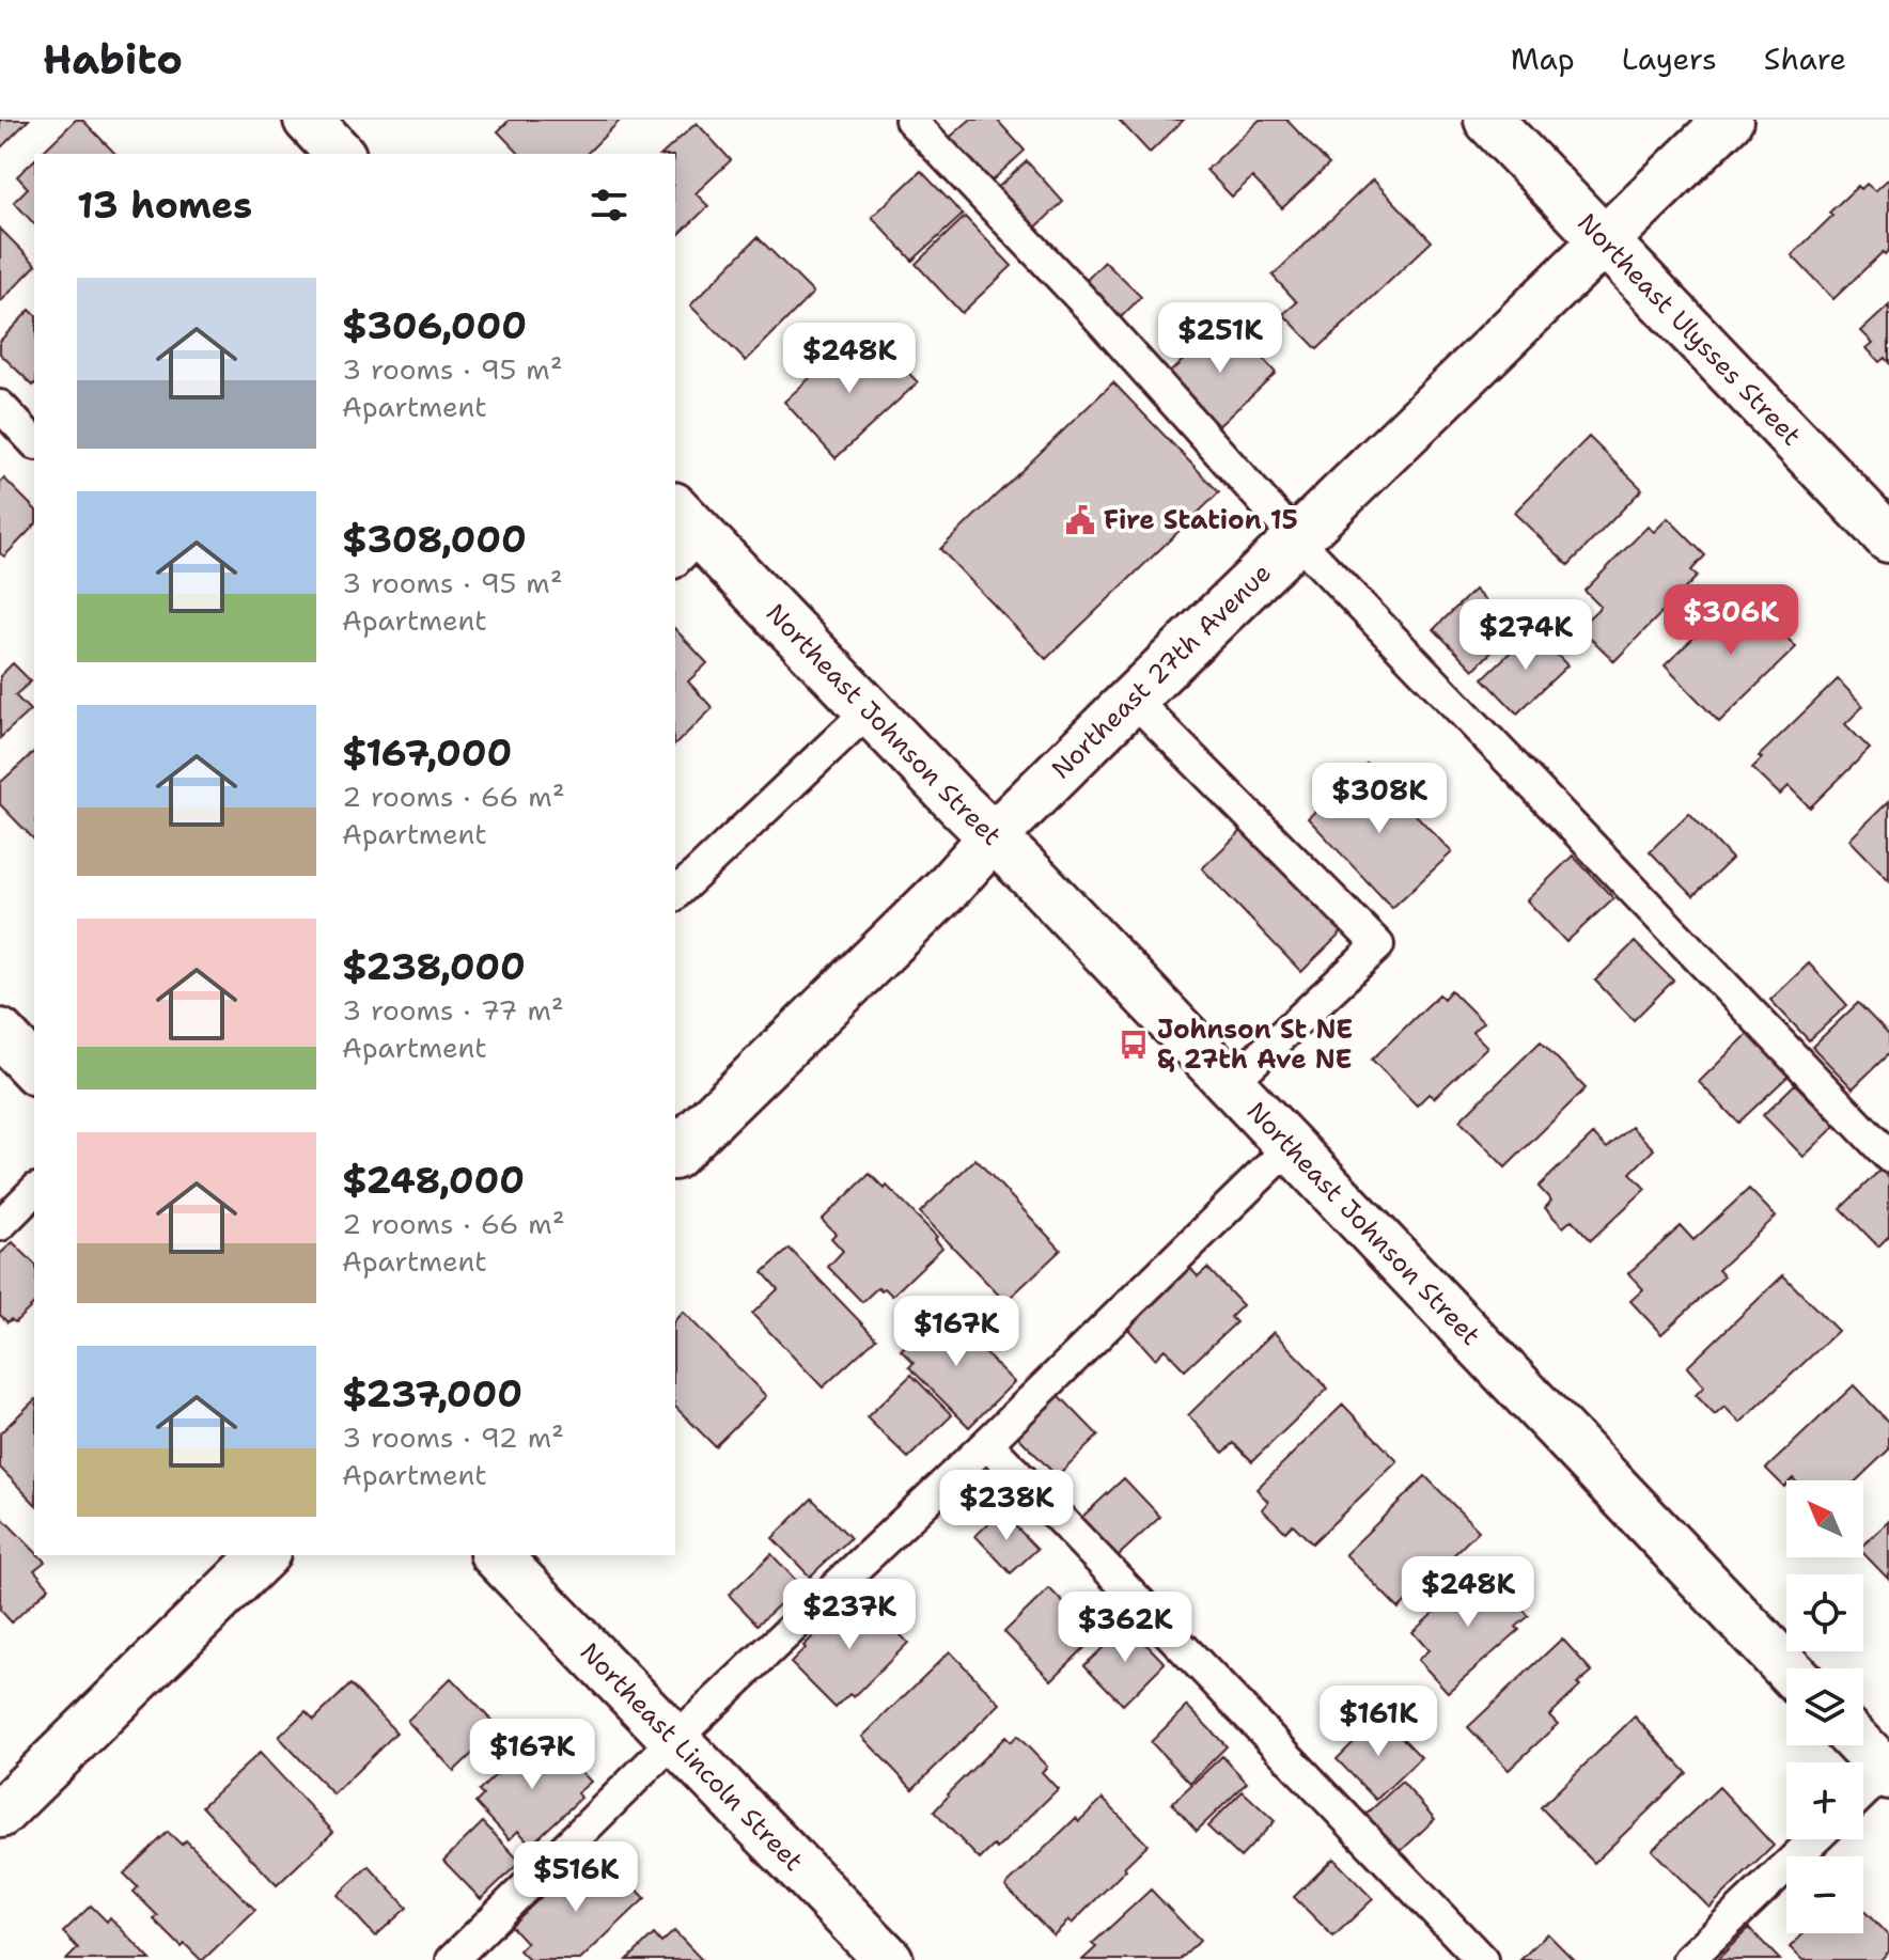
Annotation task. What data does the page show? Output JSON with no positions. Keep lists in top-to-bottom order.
{
  "streets": {
    "street": [
      "Northeast Ulysses Street",
      "Northeast 27th Avenue",
      "Northeast Johnson Street",
      "Northeast Lincoln Street"
    ]
  },
  "crossings": [
    ["Northeast Ulysses Street", "Northeast 27th Avenue"],
    ["Northeast 27th Avenue", "Northeast Johnson Street"]
  ],
  "places": {
    "public building": ["Fire Station 15"],
    "bus stop": ["Johnson St NE & 27th Ave NE"]
  },
  "north": "top left",
  "page": {
    "header": "Habito",
    "nav": ["Map", "Layers", "Share"],
    "heading": "13 homes",
    "list": [
      {
        "name": "$306,000",
        "note": "3 rooms · 95 m² · Apartment"
      },
      {
        "name": "$308,000",
        "note": "3 rooms · 95 m² · Apartment"
      },
      {
        "name": "$167,000",
        "note": "2 rooms · 66 m² · Apartment"
      },
      {
        "name": "$238,000",
        "note": "3 rooms · 77 m² · Apartment"
      },
      {
        "name": "$248,000",
        "note": "2 rooms · 66 m² · Apartment"
      },
      {
        "name": "$237,000",
        "note": "3 rooms · 92 m² · Apartment"
      }
    ],
    "price": [
      "$251K",
      "$248K",
      "$306K",
      "$274K",
      "$308K",
      "$167K",
      "$238K",
      "$248K",
      "$237K",
      "$362K",
      "$161K",
      "$167K",
      "$516K"
    ],
    "map_buttons": ["+", "−"]
  }
}
